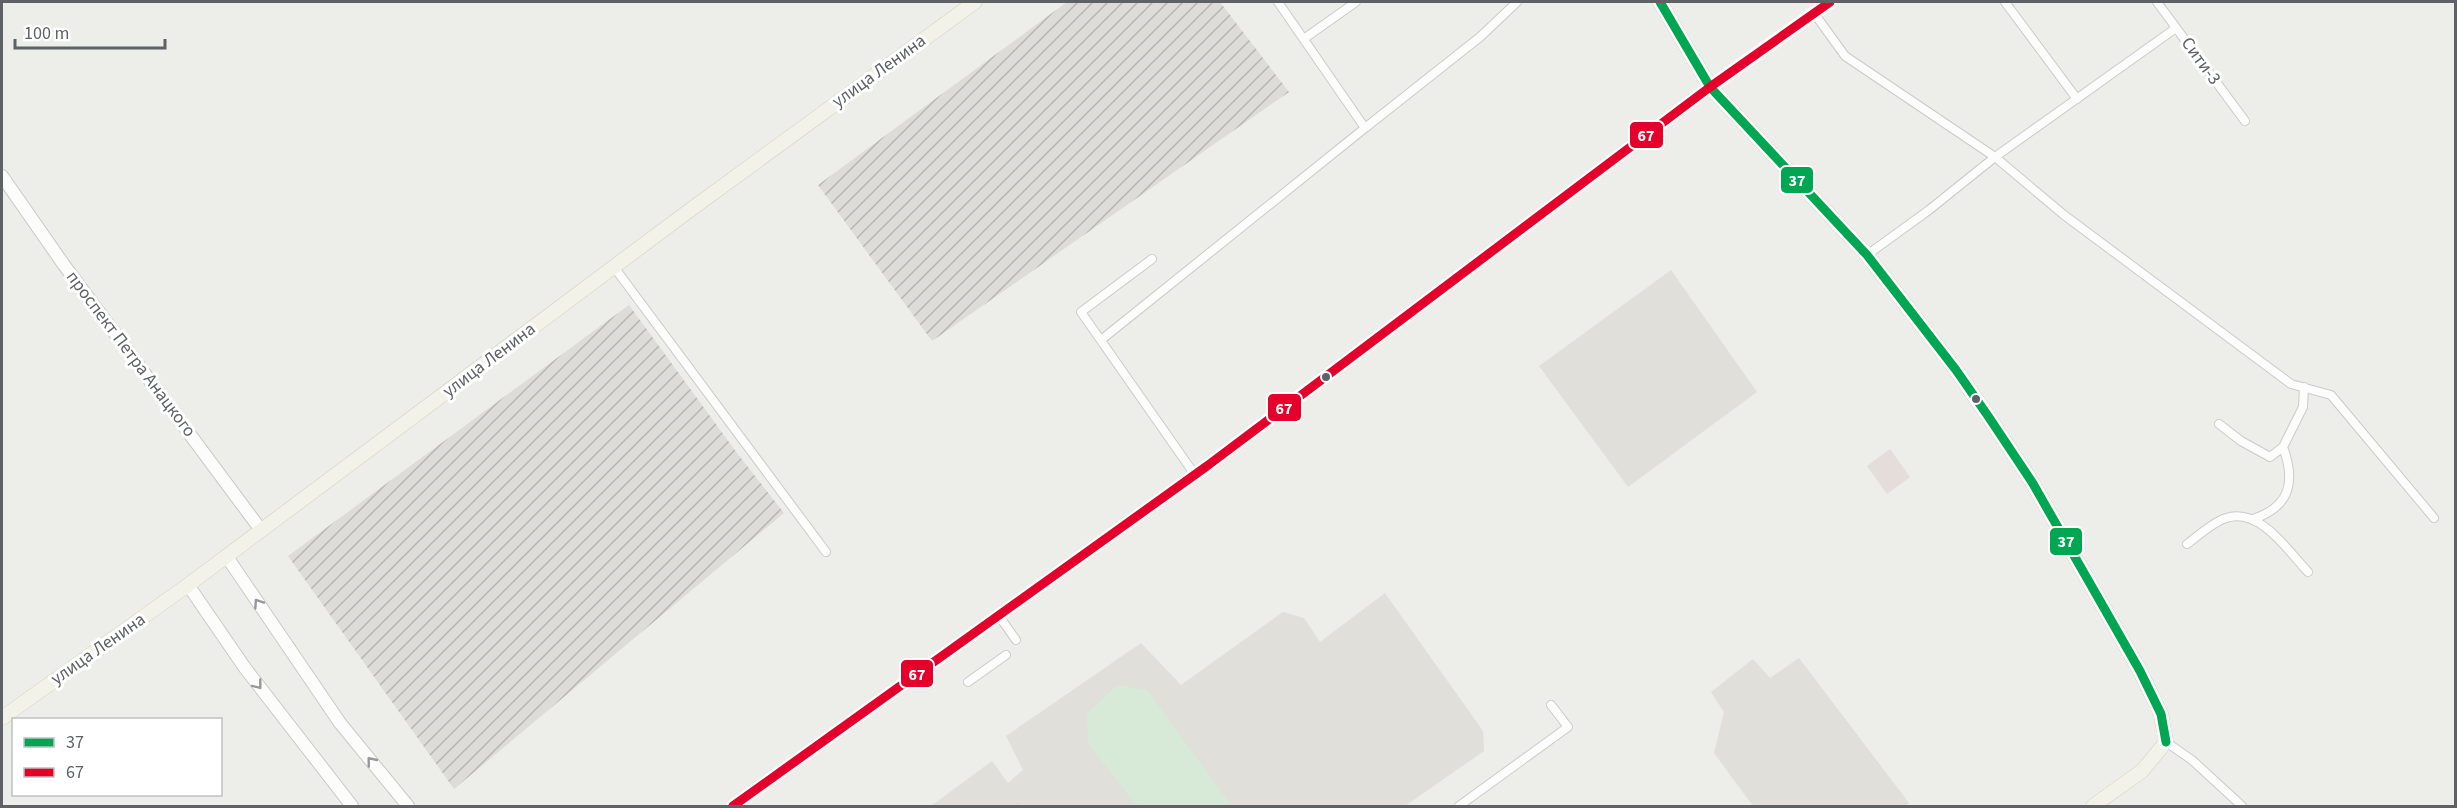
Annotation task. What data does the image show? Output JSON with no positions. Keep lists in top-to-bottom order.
{
  "streets": {
    "main road": ["улица Ленина", "проспект Петра Анацкого"],
    "street": ["Сити-3"]
  },
  "crossings": [
    ["улица Ленина", "проспект Петра Анацкого"]
  ],
  "lines": ["transit line 37", "transit line 67"],
  "legend": ["37", "67"],
  "scale_bar": "100 m"
}
